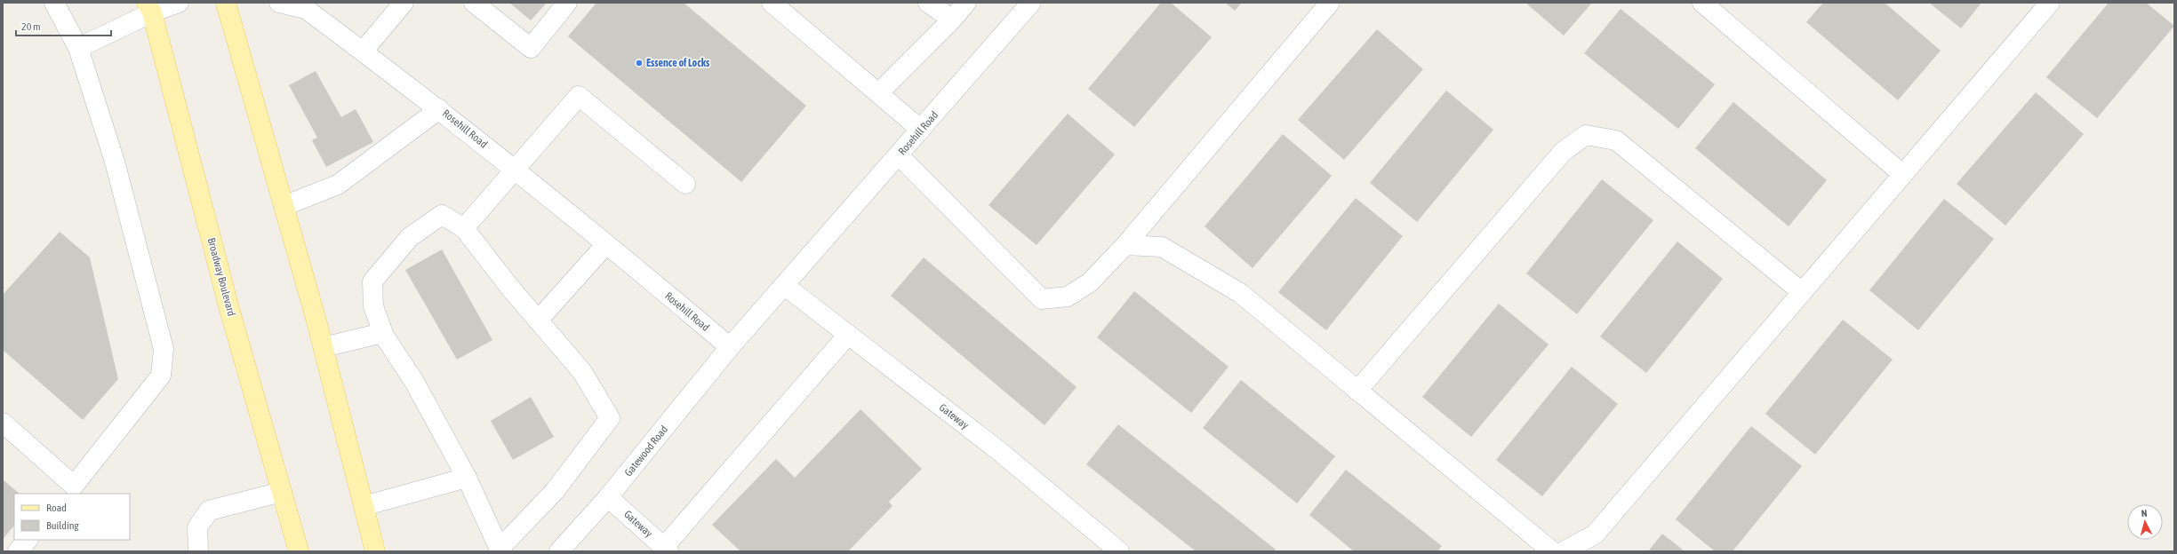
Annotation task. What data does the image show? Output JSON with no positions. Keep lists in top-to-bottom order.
{
  "streets": {
    "main road": ["Broadway Boulevard"],
    "street": ["Rosehill Road", "Gateway", "Gatewood Road"]
  },
  "crossings": [
    ["Rosehill Road", "Gateway"],
    ["Rosehill Road", "Gatewood Road"],
    ["Gateway", "Gatewood Road"]
  ],
  "places": ["Essence of Locks"],
  "legend": ["Road", "Building"],
  "scale_bar": "20 m",
  "north": "top"
}
